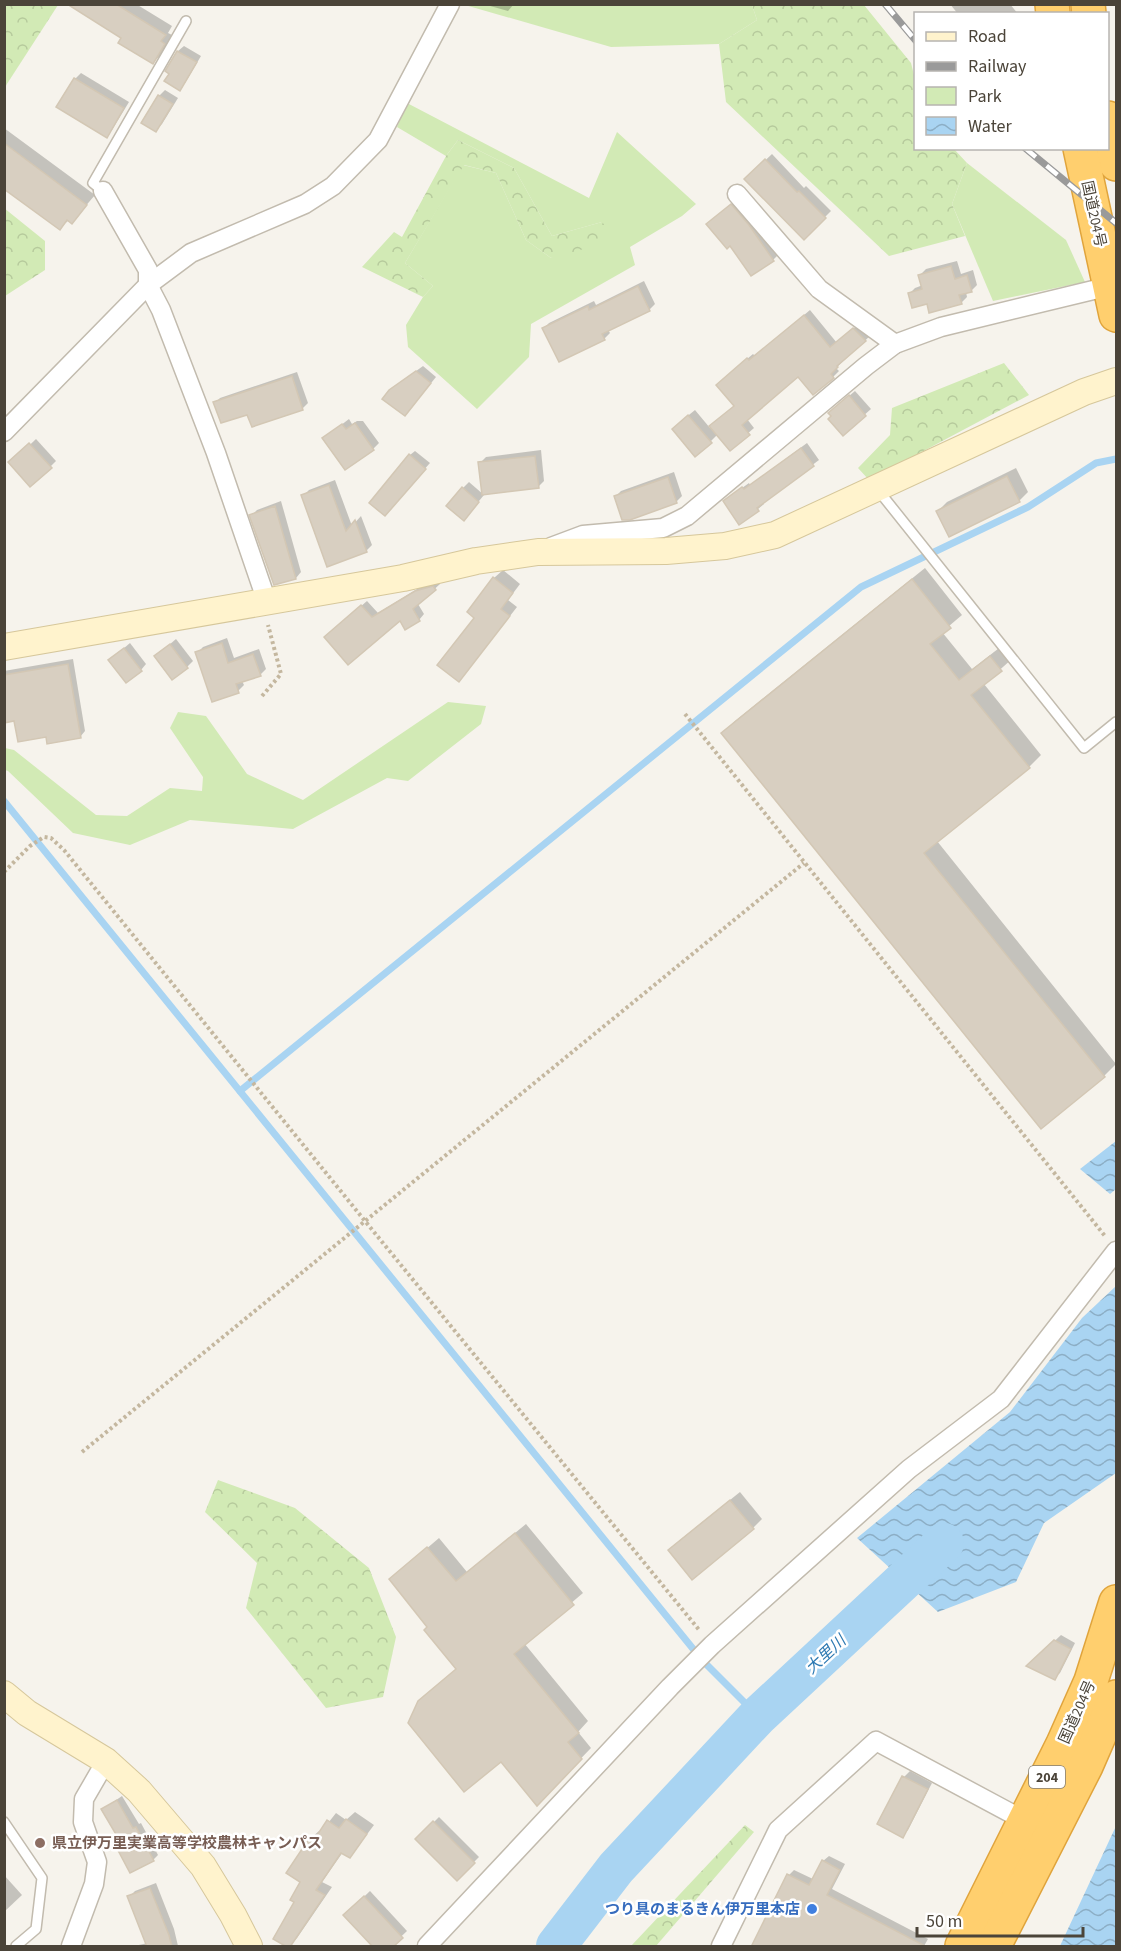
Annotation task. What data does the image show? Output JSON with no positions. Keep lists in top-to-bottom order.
{
  "streets": {
    "highway": ["国道204号", "204"]
  },
  "water": ["大里川"],
  "places": ["県立伊万里実業高等学校農林キャンパス", "つり具のまるきん伊万里本店"],
  "legend": [
    "Road",
    "Railway",
    "Park",
    "Water"
  ],
  "scale_bar": "50 m"
}
